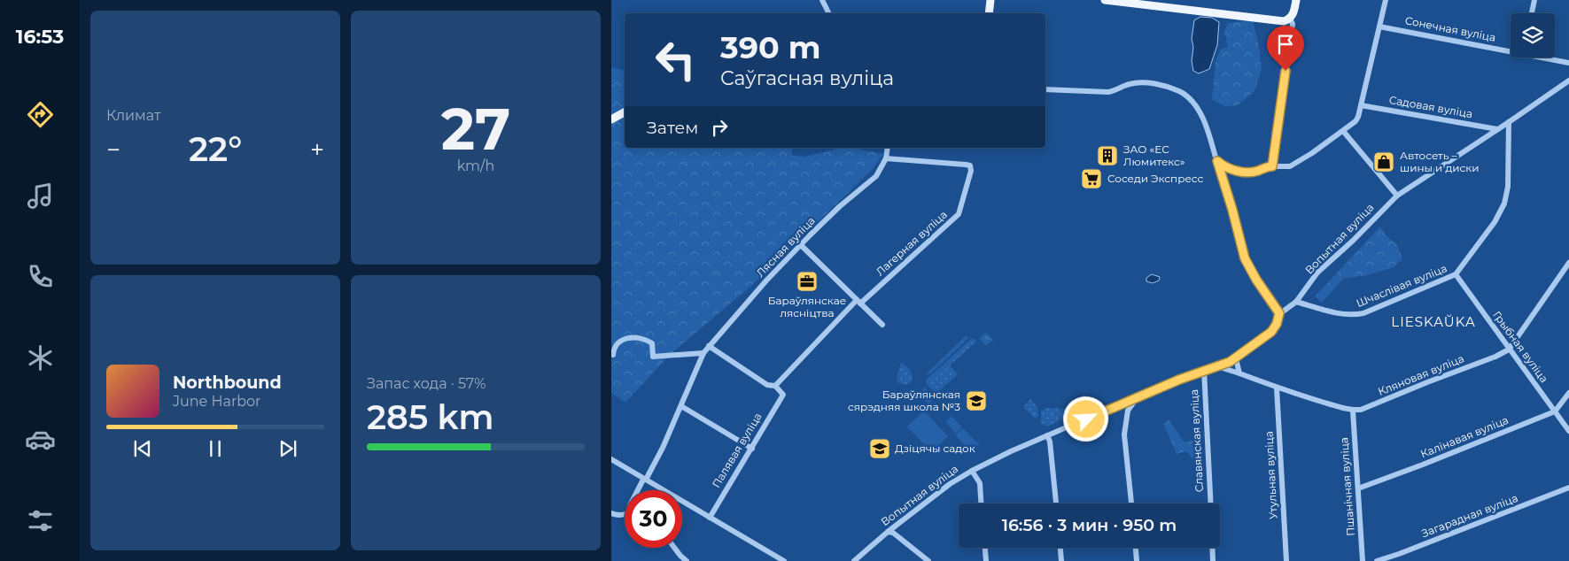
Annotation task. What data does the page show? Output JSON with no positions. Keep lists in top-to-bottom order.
{
  "streets": {
    "street": [
      "Сонечная вуліца",
      "Садовая вуліца",
      "Вопытная вуліца",
      "Лагерная вуліца",
      "Лясная вуліца",
      "Шчаслівая вуліца",
      "Грыбная вуліца",
      "Кляновая вуліца",
      "Калінавая вуліца",
      "Славянская вуліца",
      "Палявая вуліца",
      "Утульная вуліца",
      "Пшанічная вуліца",
      "Загарадная вуліца"
    ]
  },
  "crossings": [
    ["Садовая вуліца", "Вопытная вуліца"],
    ["Вопытная вуліца", "Шчаслівая вуліца"],
    ["Вопытная вуліца", "Славянская вуліца"],
    ["Лагерная вуліца", "Лясная вуліца"],
    ["Лагерная вуліца", "Палявая вуліца"],
    ["Шчаслівая вуліца", "Грыбная вуліца"],
    ["Грыбная вуліца", "Кляновая вуліца"],
    ["Грыбная вуліца", "Калінавая вуліца"],
    ["Кляновая вуліца", "Пшанічная вуліца"],
    ["Калінавая вуліца", "Пшанічная вуліца"]
  ],
  "districts": ["LIESKAŬKA"],
  "places": {
    "building": ["ЗАО «ЕС Люмитекс»"],
    "shop": ["Автосеть – шины и диски"],
    "supermarket": ["Соседи Экспресс"],
    "office": ["Бараўлянскае лясніцтва"],
    "school or university": ["Бараўлянская сярэдняя школа №3", "Дзіцячы садок"]
  },
  "page": {
    "tabs": "16:53",
    "tile": [
      "Климат",
      ["27", "km/h"],
      ["Запас хода · 57%", "285 km"]
    ],
    "turn": ["390 m", "Саўгасная вуліца"],
    "then": "Затем",
    "heat": ["−", "22°", "+"],
    "song": ["Northbound", "June Harbor"],
    "limit": "30",
    "trip": "16:56 · 3 мин · 950 m"
  }
}
